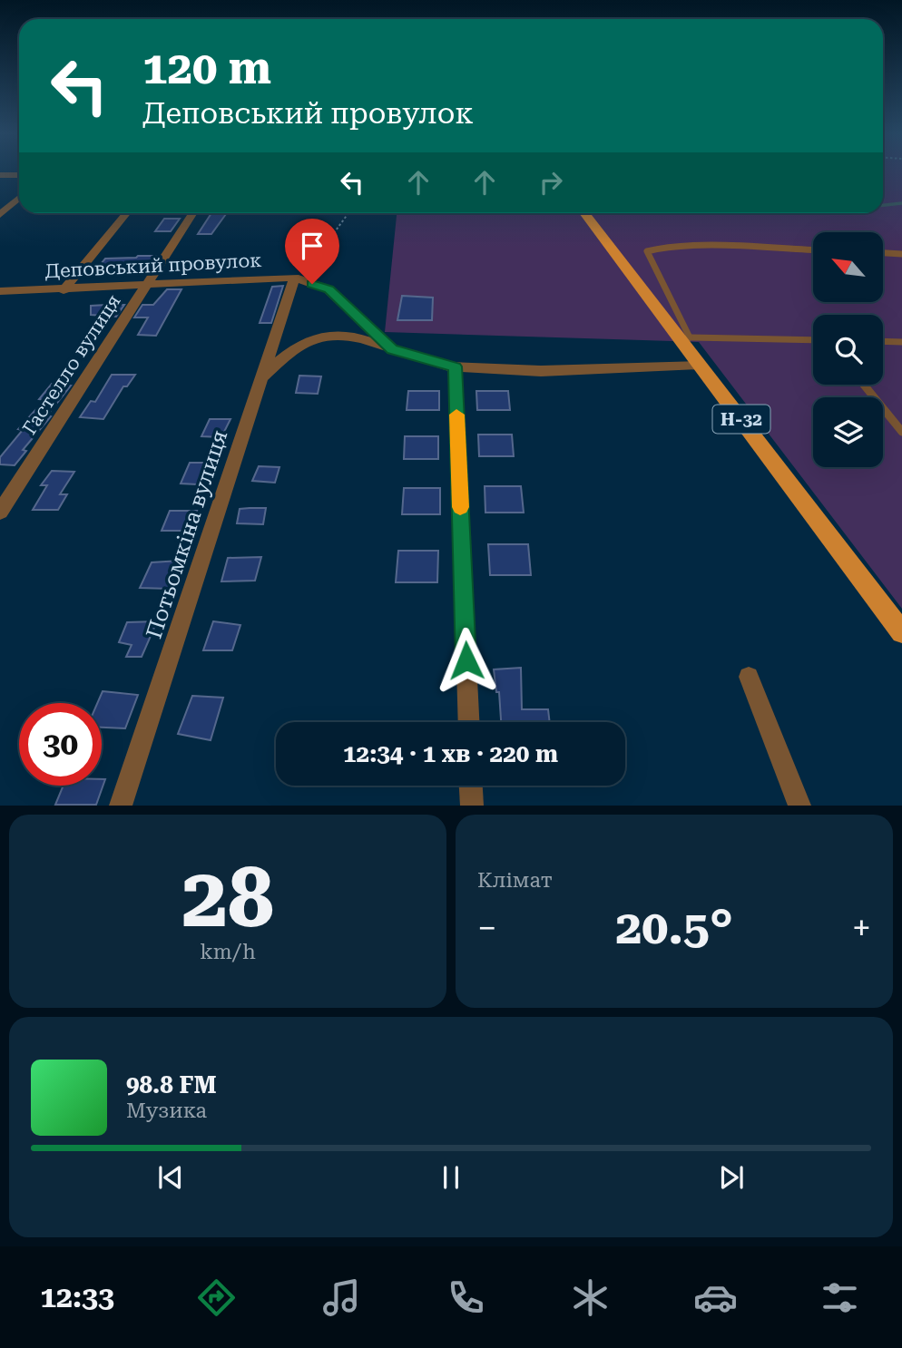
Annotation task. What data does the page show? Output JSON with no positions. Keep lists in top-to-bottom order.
{
  "streets": {
    "main road": ["Н-32"],
    "street": ["Деповський провулок", "Гастелло вулиця", "Потьомкіна вулиця"]
  },
  "crossings": [
    ["Деповський провулок", "Гастелло вулиця"],
    ["Деповський провулок", "Н-32"],
    ["Деповський провулок", "Потьомкіна вулиця"]
  ],
  "north": "top left",
  "page": {
    "turn": ["120 m", "Деповський провулок"],
    "limit": "30",
    "trip": "12:34 · 1 хв · 220 m",
    "tile": [
      ["28", "km/h"],
      "Клімат"
    ],
    "heat": ["−", "20.5°", "+"],
    "song": ["98.8 FM", "Музика"],
    "tabs": "12:33"
  }
}
